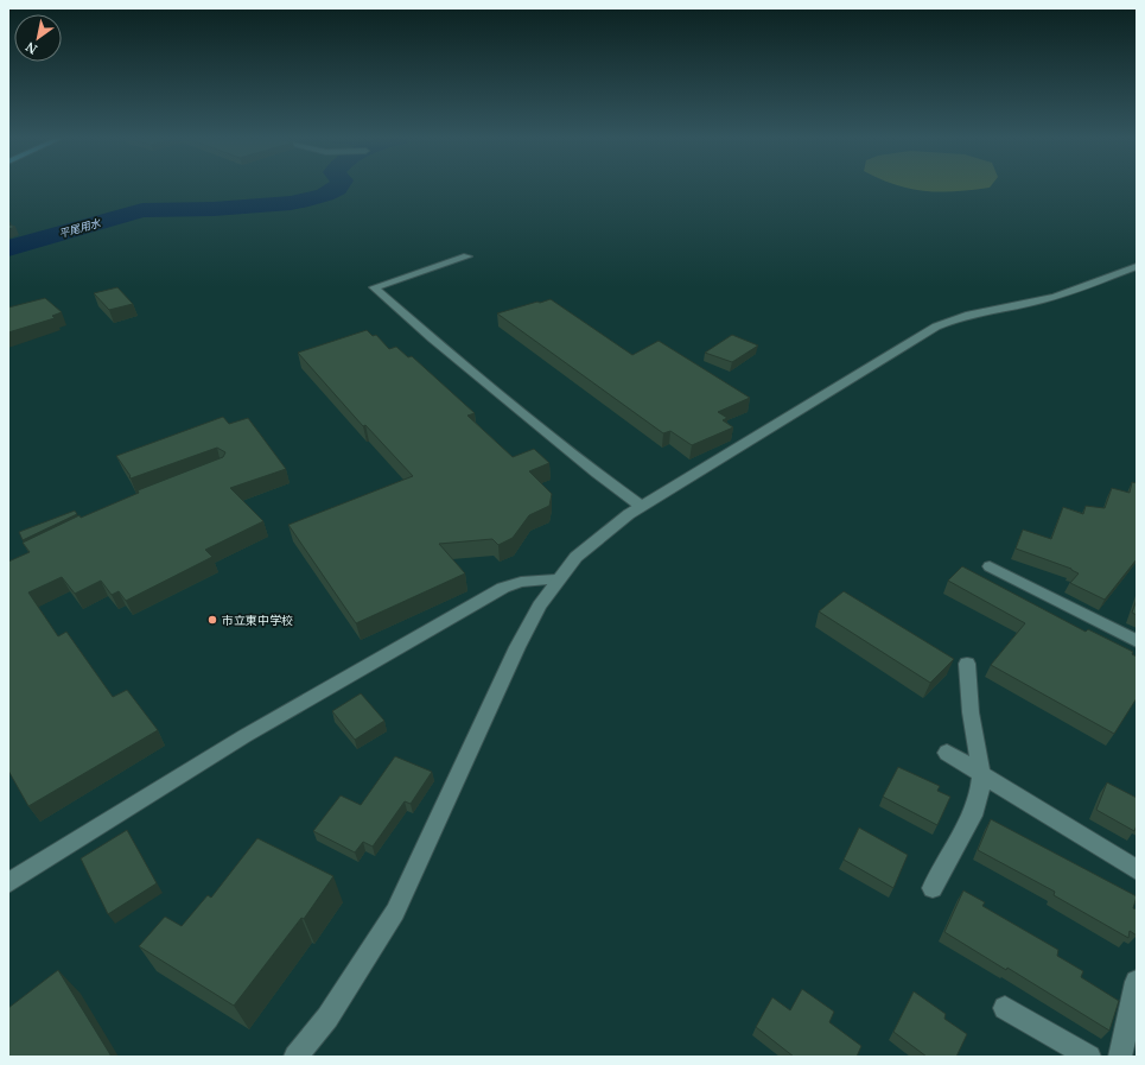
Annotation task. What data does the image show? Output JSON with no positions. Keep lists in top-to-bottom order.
{
  "water": ["平尾用水"],
  "places": ["市立東中学校"],
  "north": "bottom left"
}
